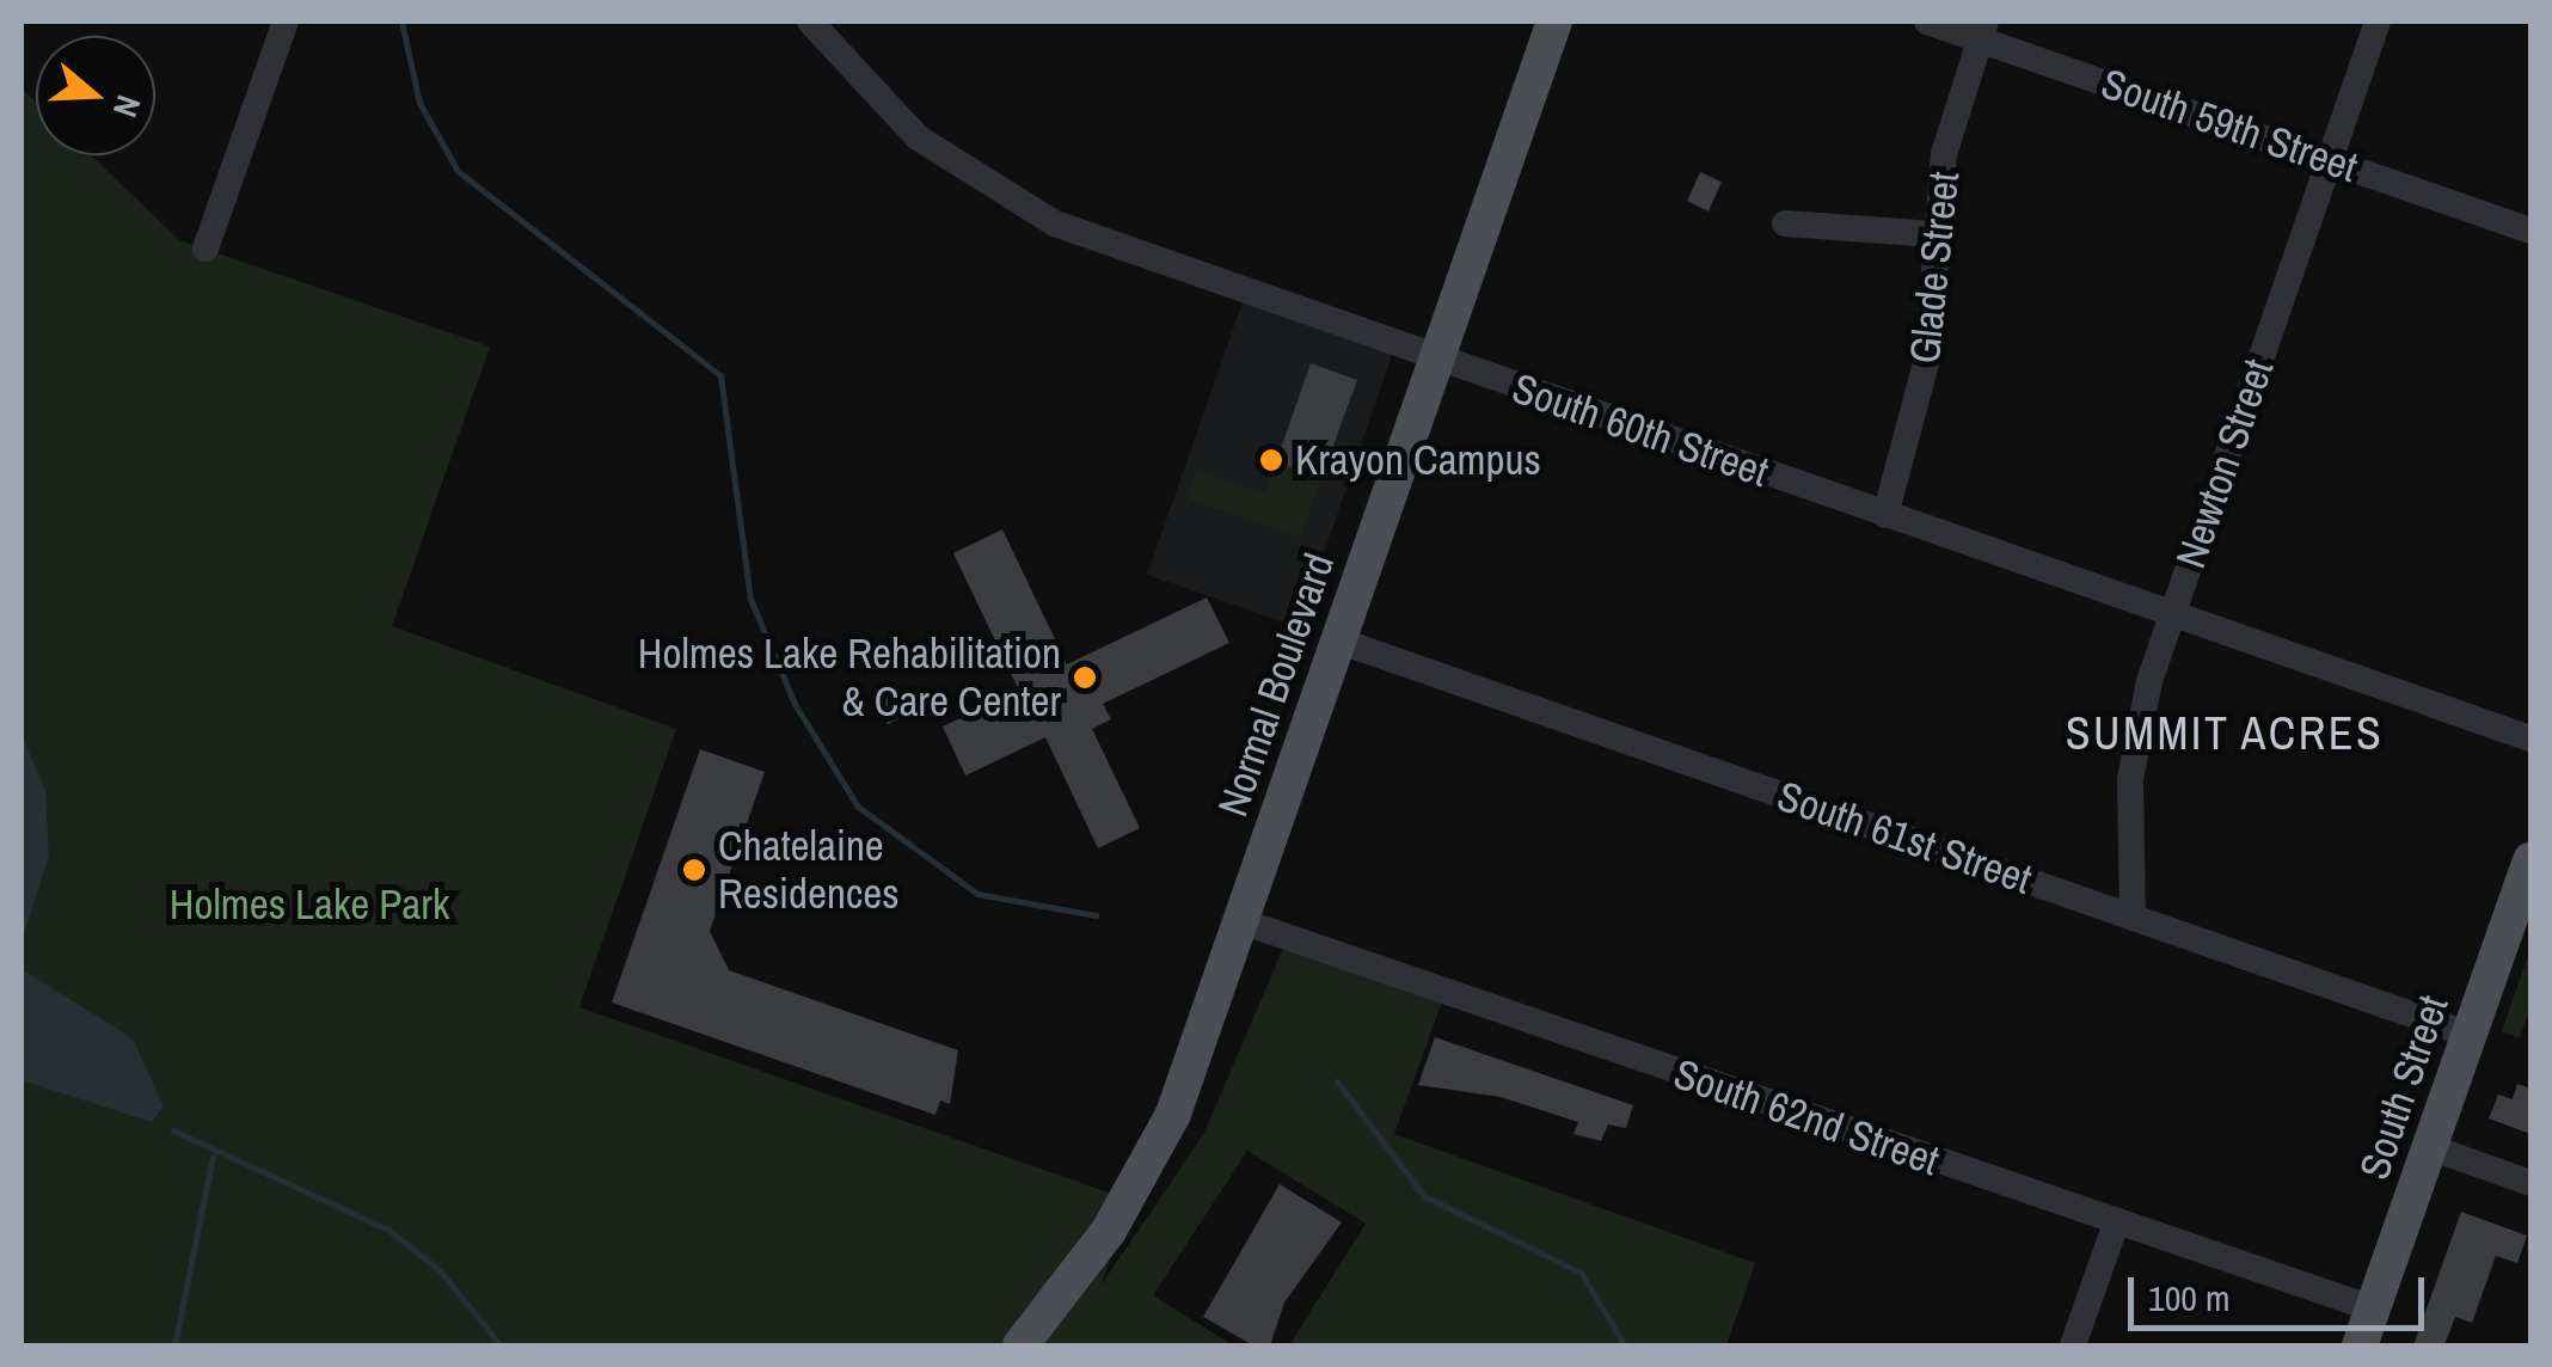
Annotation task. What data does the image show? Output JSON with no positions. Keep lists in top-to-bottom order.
{
  "streets": {
    "main road": ["Normal Boulevard", "South Street"],
    "street": [
      "South 59th Street",
      "Glade Street",
      "South 60th Street",
      "Newton Street",
      "South 61st Street",
      "South 62nd Street"
    ]
  },
  "crossings": [
    ["South 59th Street", "Glade Street"],
    ["South 59th Street", "Newton Street"],
    ["Glade Street", "South 60th Street"],
    ["South 60th Street", "Newton Street"],
    ["South 60th Street", "Normal Boulevard"],
    ["Newton Street", "South 61st Street"],
    ["Normal Boulevard", "South 61st Street"],
    ["Normal Boulevard", "South 62nd Street"],
    ["South 61st Street", "South Street"],
    ["South Street", "South 62nd Street"]
  ],
  "districts": ["SUMMIT ACRES"],
  "parks": ["Holmes Lake Park"],
  "places": ["Krayon Campus", "Holmes Lake Rehabilitation & Care Center", "Chatelaine Residences"],
  "scale_bar": "100 m",
  "north": "right"
}
